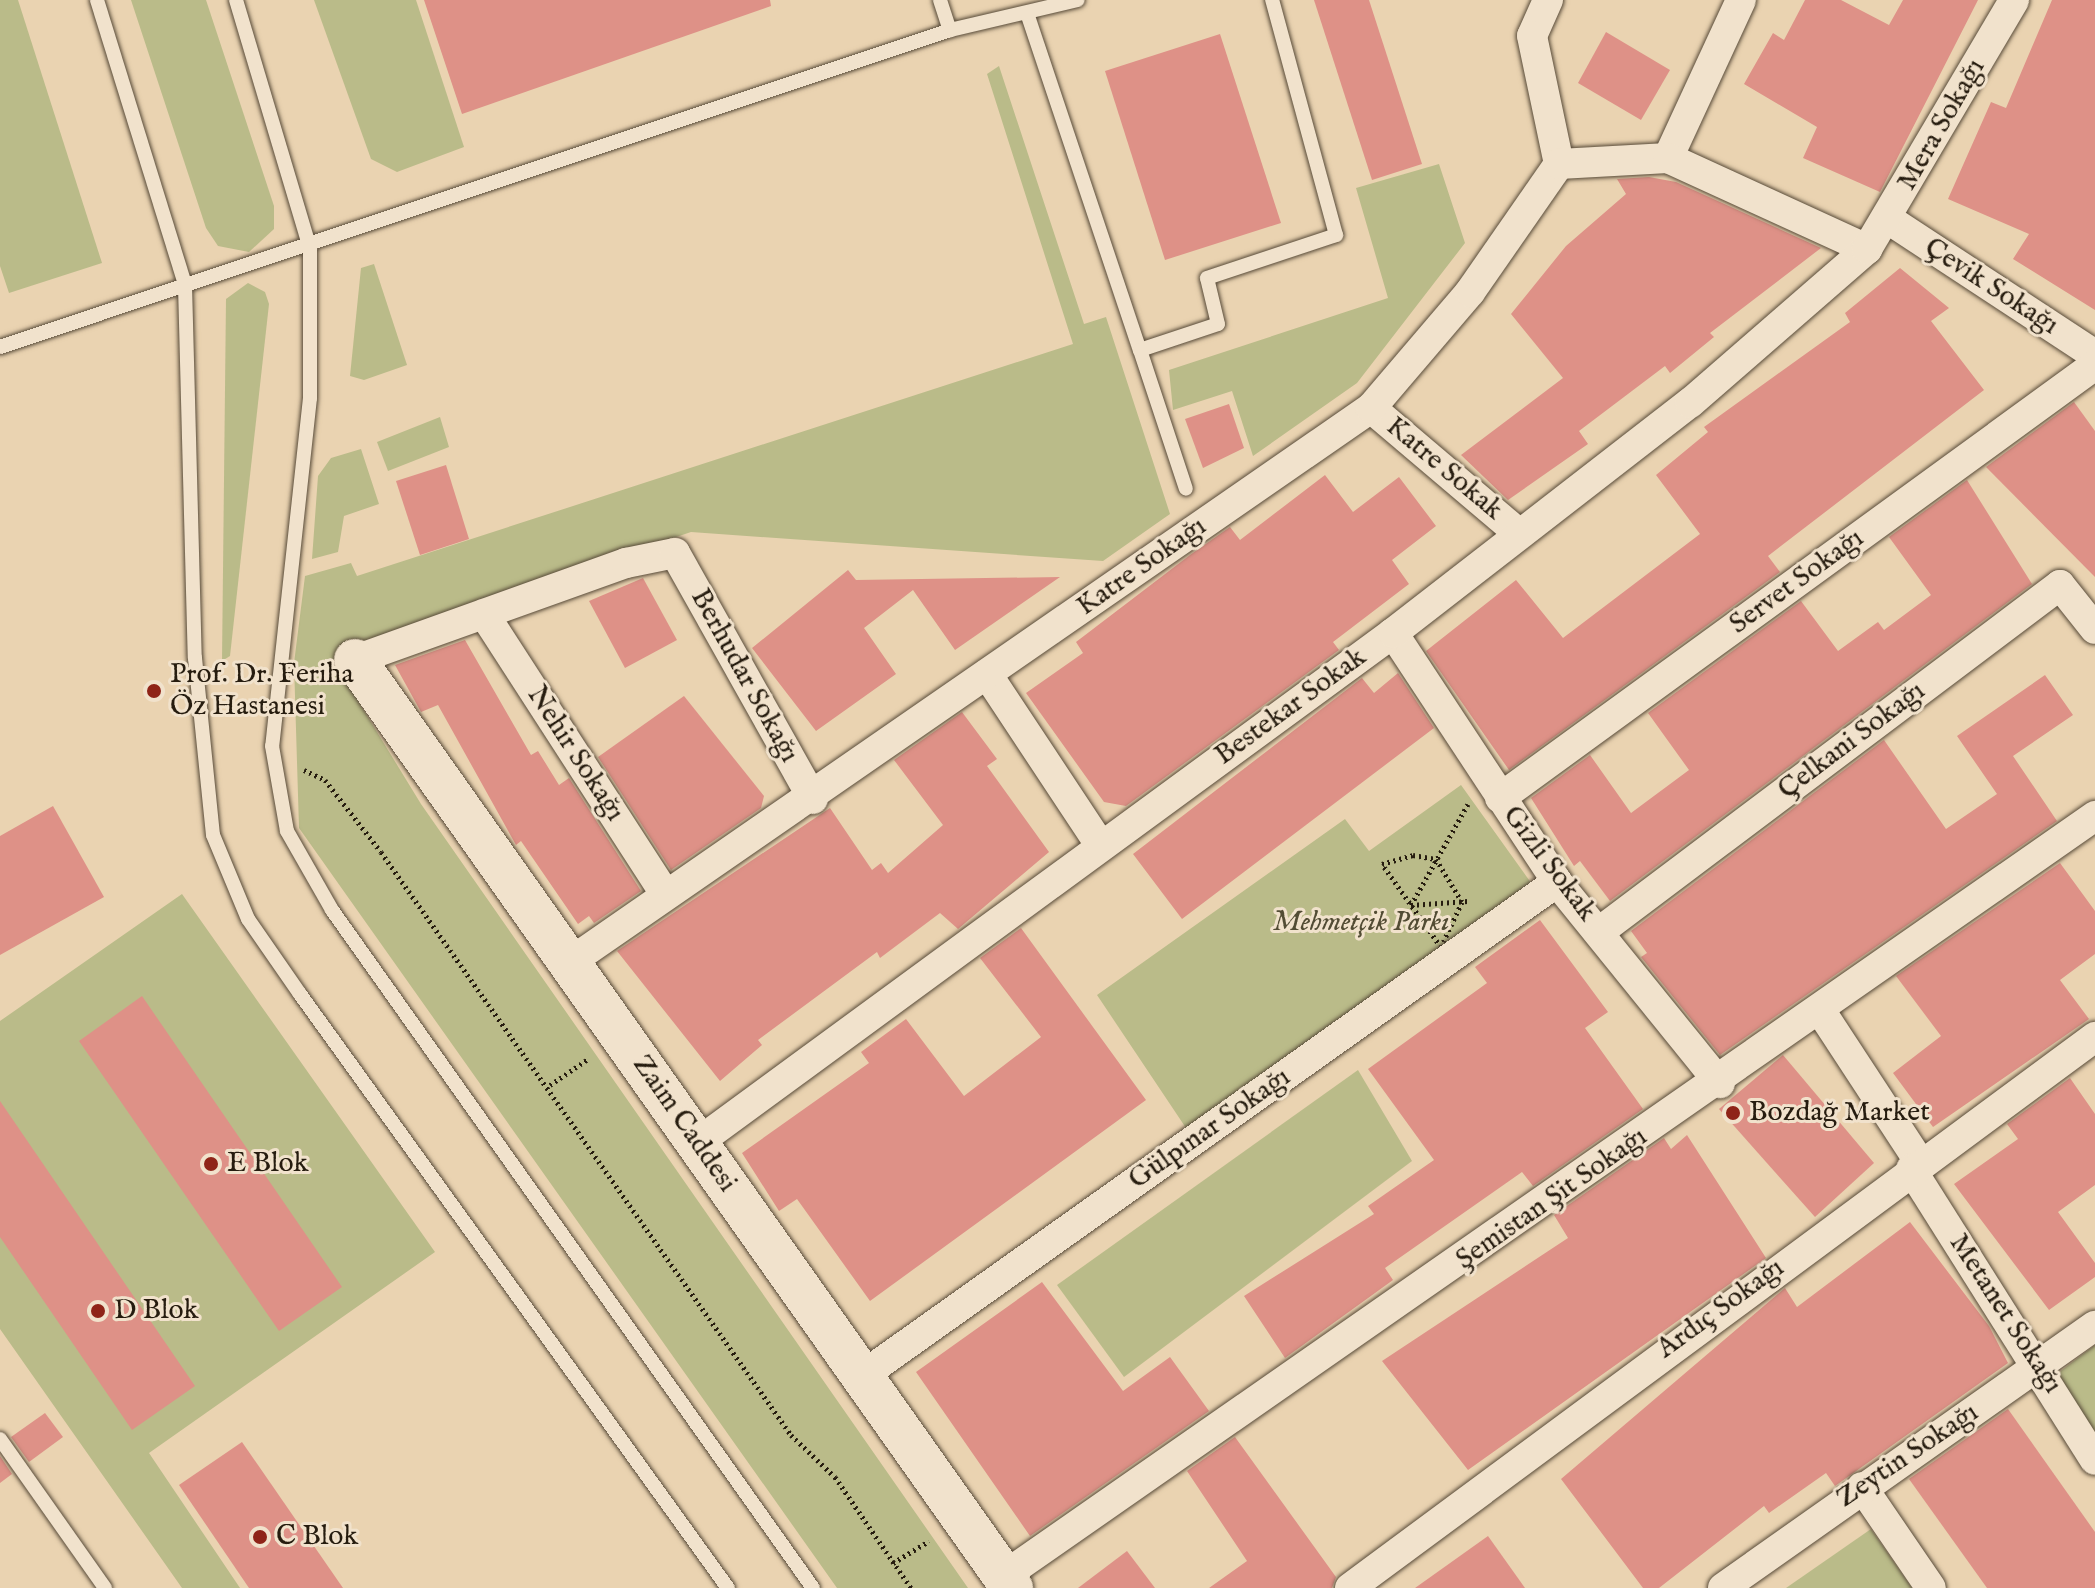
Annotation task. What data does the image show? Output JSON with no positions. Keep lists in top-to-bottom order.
{
  "streets": {
    "street": [
      "Mera Sokağı",
      "Çevik Sokağı",
      "Katre Sokak",
      "Katre Sokağı",
      "Servet Sokağı",
      "Berhudar Sokağı",
      "Bestekar Sokak",
      "Çelkani Sokağı",
      "Nehir Sokağı",
      "Gizli Sokak",
      "Zaim Caddesi",
      "Gülpınar Sokağı",
      "Şemistan Şit Sokağı",
      "Ardıç Sokağı",
      "Metanet Sokağı",
      "Zeytin Sokağı"
    ]
  },
  "crossings": [
    ["Mera Sokağı", "Çevik Sokağı"],
    ["Mera Sokağı", "Bestekar Sokak"],
    ["Katre Sokak", "Katre Sokağı"],
    ["Katre Sokak", "Bestekar Sokak"],
    ["Katre Sokağı", "Berhudar Sokağı"],
    ["Katre Sokağı", "Nehir Sokağı"],
    ["Katre Sokağı", "Zaim Caddesi"],
    ["Servet Sokağı", "Gizli Sokak"],
    ["Berhudar Sokağı", "Nehir Sokağı"],
    ["Bestekar Sokak", "Gizli Sokak"],
    ["Bestekar Sokak", "Zaim Caddesi"],
    ["Çelkani Sokağı", "Gizli Sokak"],
    ["Gizli Sokak", "Gülpınar Sokağı"],
    ["Gizli Sokak", "Şemistan Şit Sokağı"],
    ["Zaim Caddesi", "Gülpınar Sokağı"],
    ["Zaim Caddesi", "Şemistan Şit Sokağı"],
    ["Şemistan Şit Sokağı", "Metanet Sokağı"],
    ["Ardıç Sokağı", "Metanet Sokağı"],
    ["Metanet Sokağı", "Zeytin Sokağı"]
  ],
  "parks": ["Mehmetçik Parkı"],
  "places": [
    "Prof. Dr. Feriha Öz Hastanesi",
    "Bozdağ Market",
    "E Blok",
    "D Blok",
    "C Blok"
  ]
}
